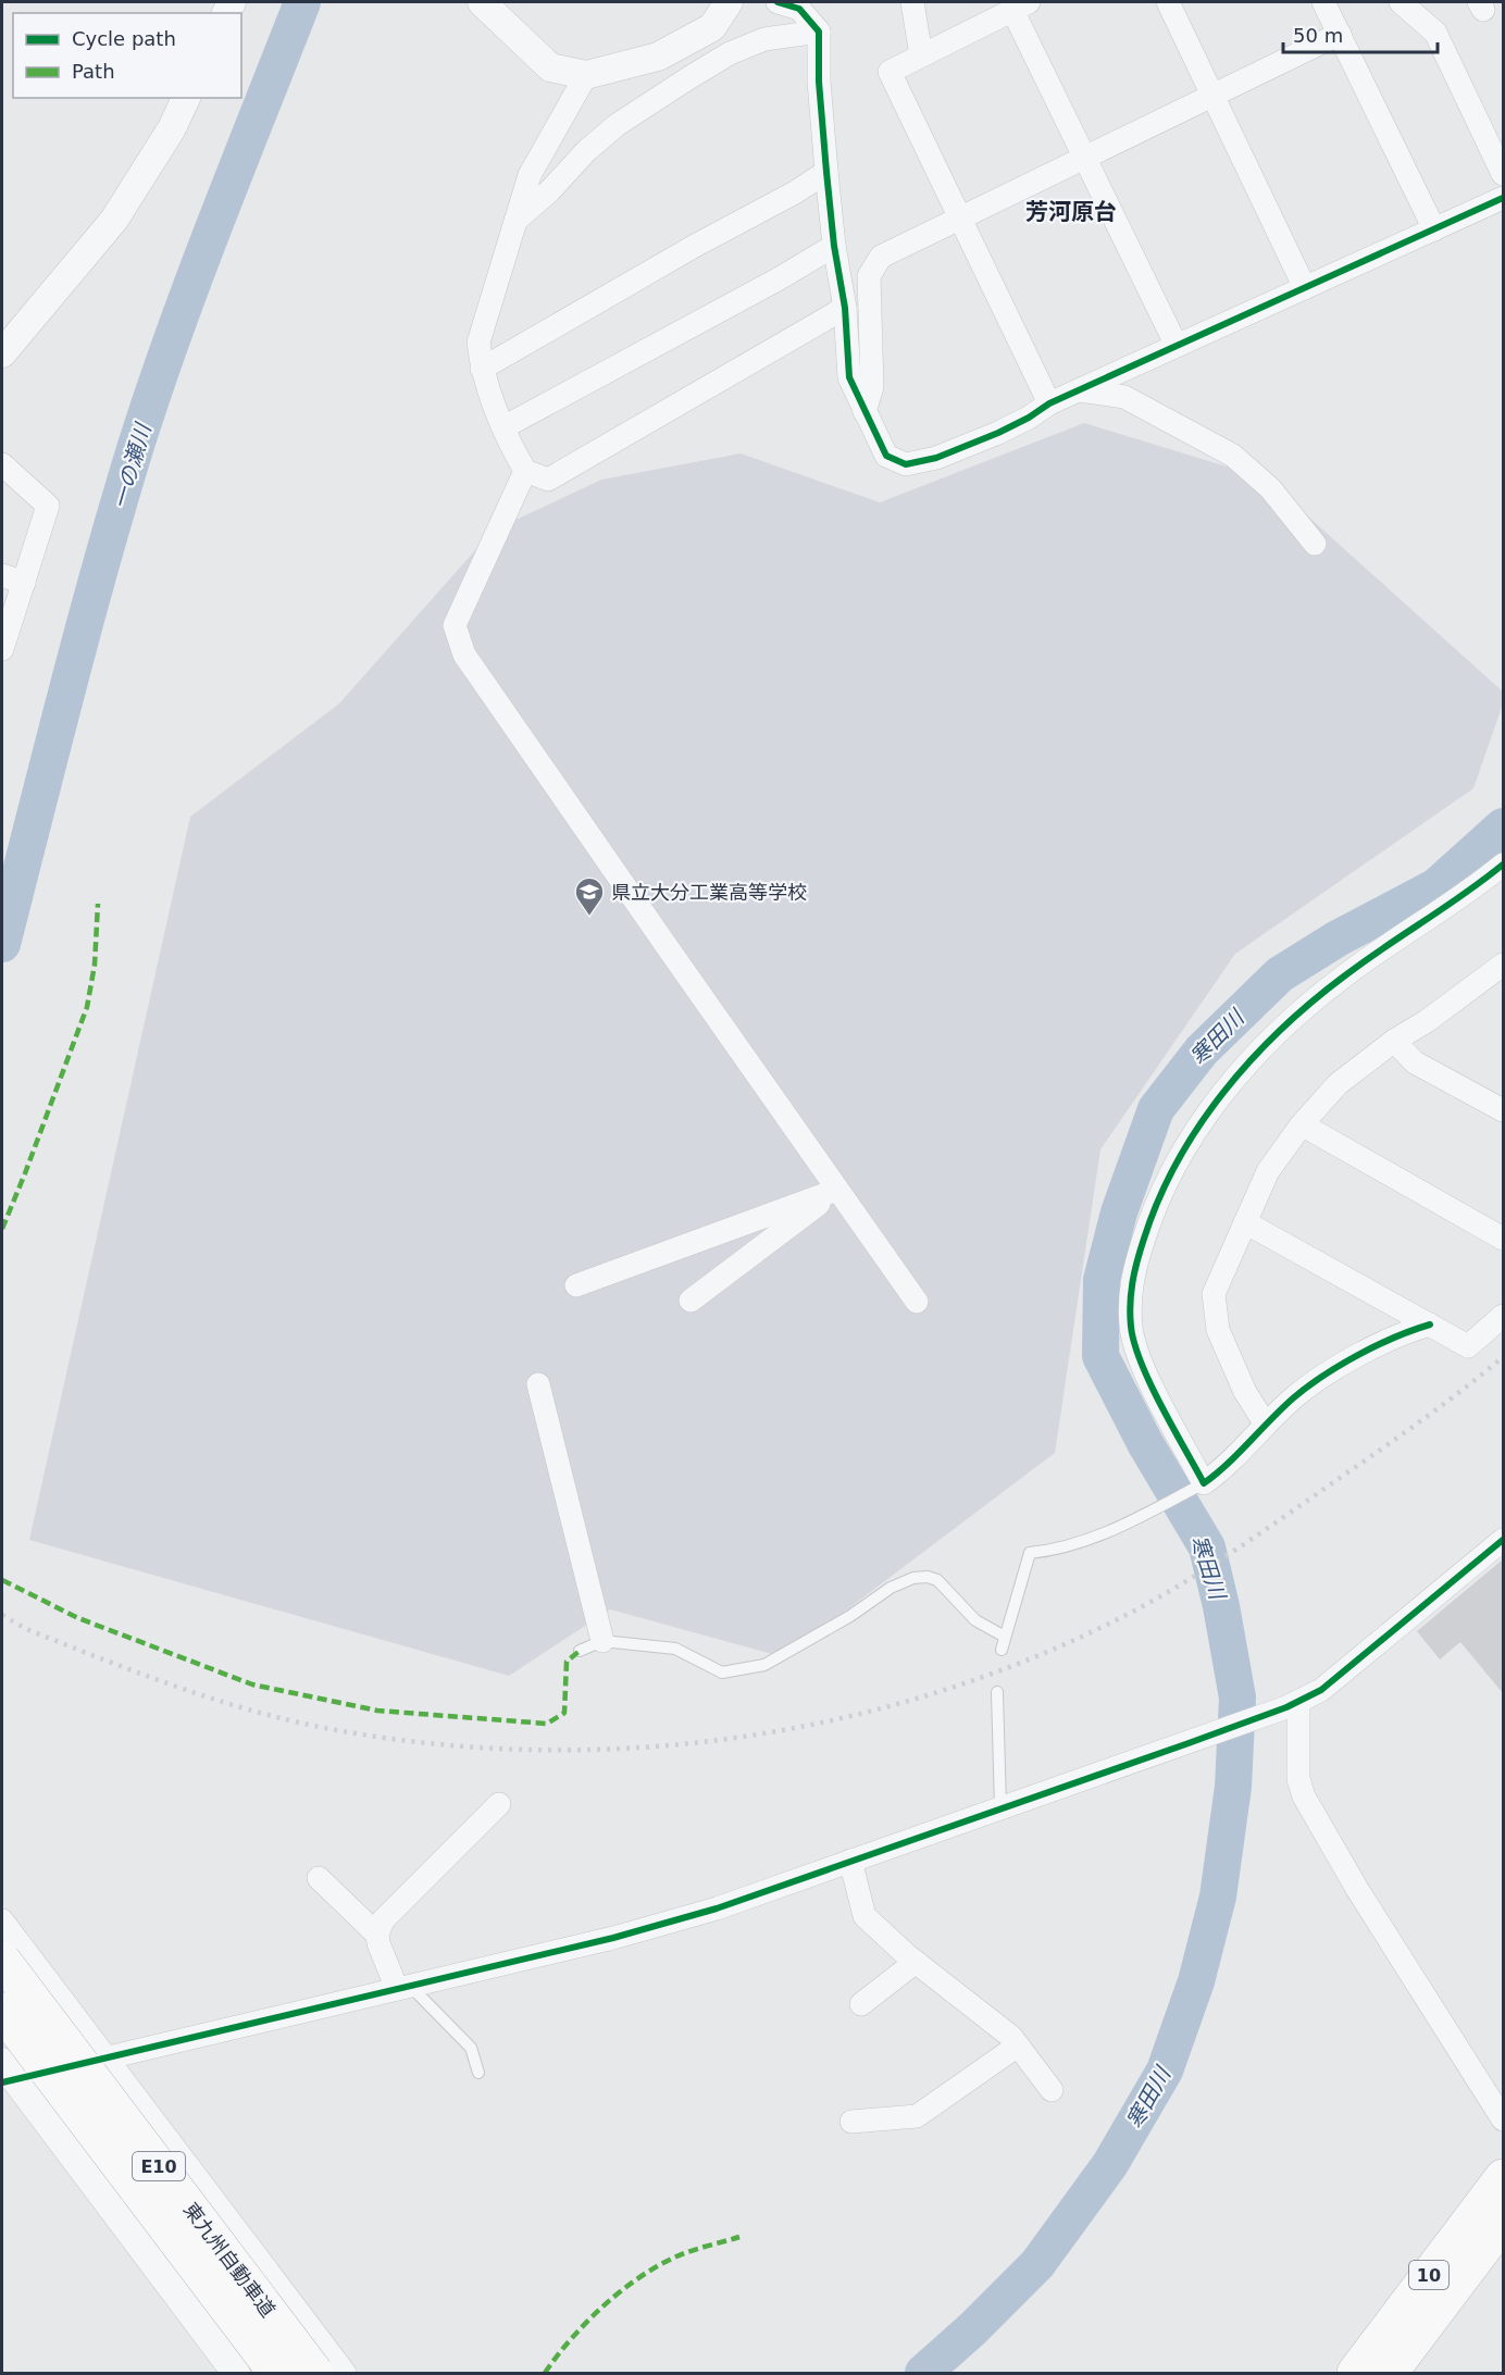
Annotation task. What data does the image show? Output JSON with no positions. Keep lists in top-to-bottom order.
{
  "streets": {
    "highway": ["E10", "東九州自動車道", "10"]
  },
  "districts": ["芳河原台"],
  "water": ["一の瀬川", "寒田川"],
  "places": {
    "school or university": ["県立大分工業高等学校"]
  },
  "legend": ["Cycle path", "Path"],
  "scale_bar": "50 m"
}
